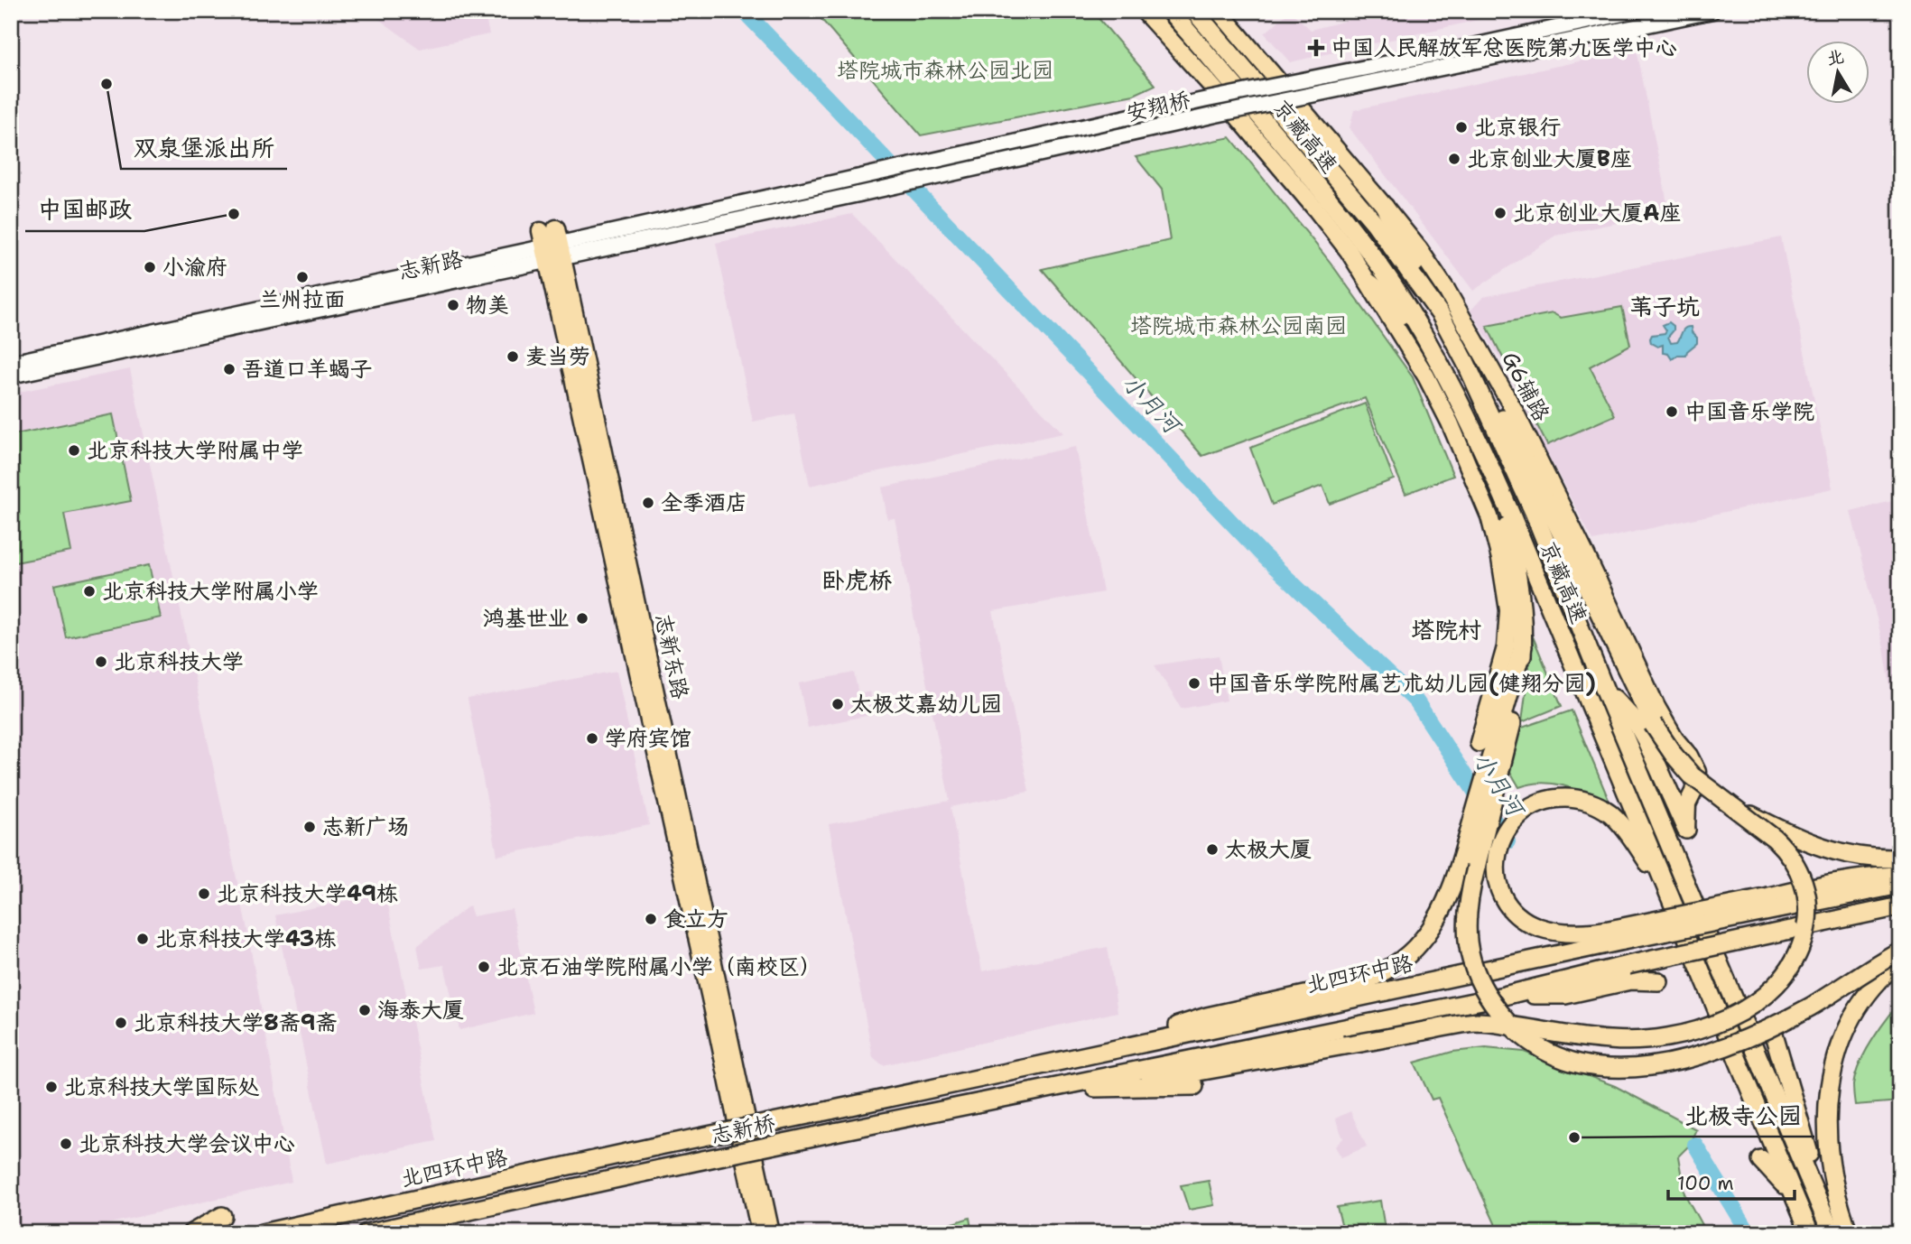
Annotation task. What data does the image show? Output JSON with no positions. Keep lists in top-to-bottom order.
{
  "streets": {
    "highway": ["京藏高速", "北四环中路", "志新桥"],
    "main road": [
      "安翔桥",
      "志新路",
      "G6辅路",
      "志新东路"
    ]
  },
  "crossings": [
    ["安翔桥", "志新路"],
    ["志新路", "志新东路"],
    ["北四环中路", "志新桥"]
  ],
  "districts": ["苇子坑", "卧虎桥", "塔院村"],
  "water": ["小月河"],
  "parks": ["塔院城市森林公园北园", "塔院城市森林公园南园"],
  "places": {
    "health": ["中国人民解放军总医院第九医学中心"],
    "other": [
      "双泉堡派出所",
      "北京银行",
      "北京创业大厦B座",
      "北京创业大厦A座",
      "中国邮政",
      "小渝府",
      "兰州拉面",
      "物美",
      "麦当劳",
      "吾道口羊蝎子",
      "中国音乐学院",
      "北京科技大学附属中学",
      "全季酒店",
      "北京科技大学附属小学",
      "鸿基世业",
      "北京科技大学",
      "中国音乐学院附属艺术幼儿园(健翔分园)",
      "太极艾嘉幼儿园",
      "学府宾馆",
      "志新广场",
      "太极大厦",
      "北京科技大学49栋",
      "食立方",
      "北京科技大学43栋",
      "北京石油学院附属小学（南校区）",
      "海泰大厦",
      "北京科技大学8斋9斋",
      "北京科技大学国际处",
      "北极寺公园",
      "北京科技大学会议中心"
    ]
  },
  "scale_bar": "100 m",
  "north": "top"
}
